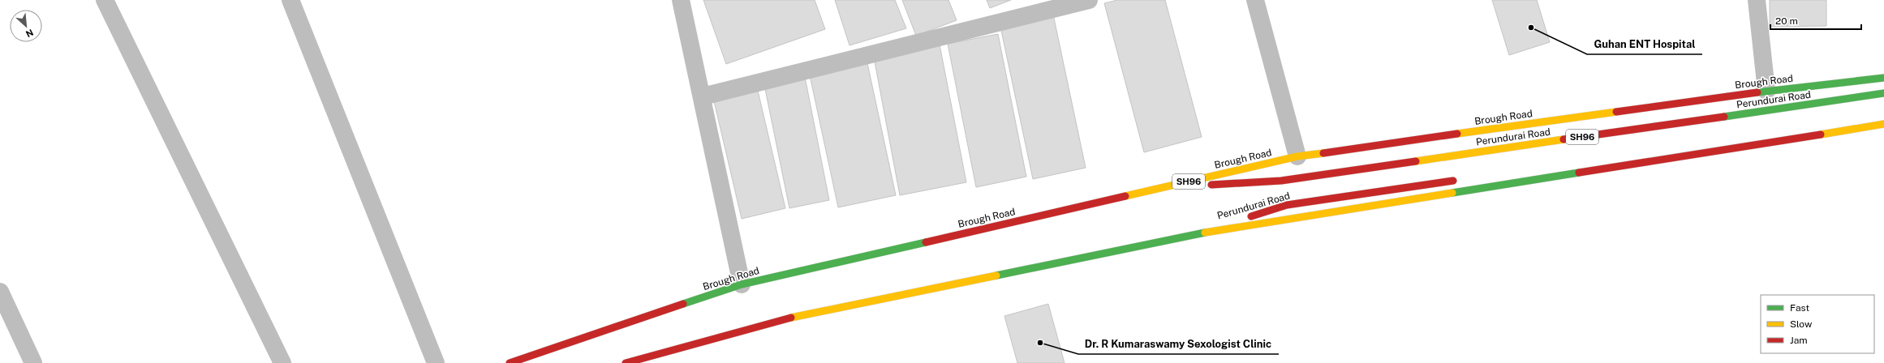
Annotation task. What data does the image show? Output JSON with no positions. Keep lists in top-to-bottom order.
{
  "streets": {
    "main road": ["Brough Road", "Perundurai Road", "SH96"]
  },
  "crossings": [
    ["Brough Road", "Perundurai Road"]
  ],
  "places": ["Guhan ENT Hospital", "Dr. R Kumaraswamy Sexologist Clinic"],
  "legend": ["Fast", "Slow", "Jam"],
  "scale_bar": "20 m",
  "north": "bottom right"
}
